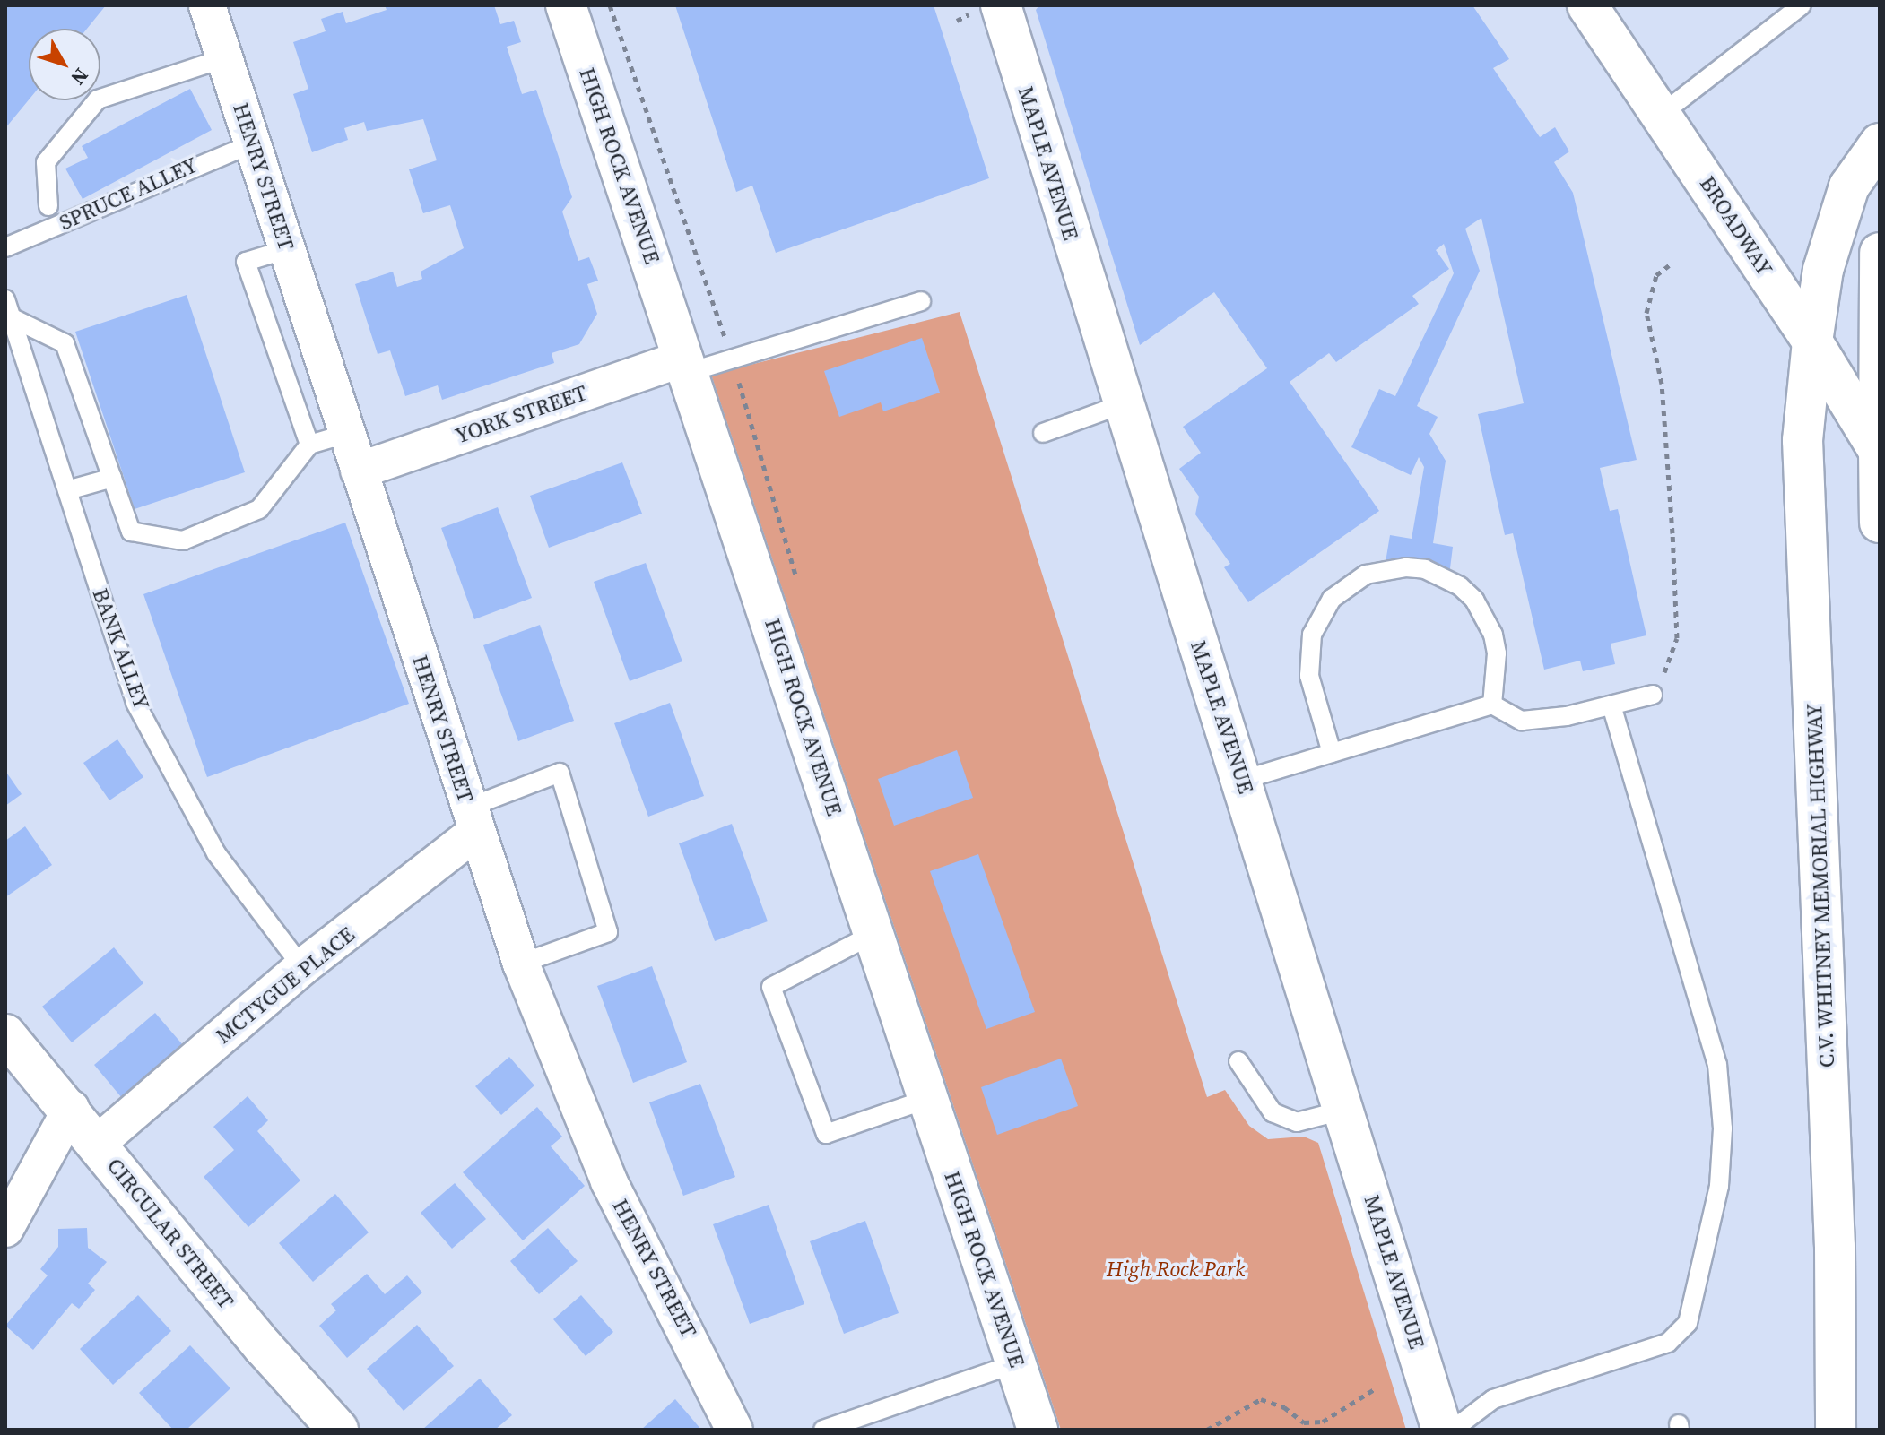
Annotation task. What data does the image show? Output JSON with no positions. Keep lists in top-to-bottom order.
{
  "streets": {
    "main road": [
      "MAPLE AVENUE",
      "HIGH ROCK AVENUE",
      "BROADWAY",
      "C.V. WHITNEY MEMORIAL HIGHWAY",
      "CIRCULAR STREET"
    ],
    "street": ["HENRY STREET", "YORK STREET", "MCTYGUE PLACE"],
    "lane": ["SPRUCE ALLEY", "BANK ALLEY"]
  },
  "crossings": [
    ["HIGH ROCK AVENUE", "YORK STREET"],
    ["HENRY STREET", "SPRUCE ALLEY"],
    ["HENRY STREET", "YORK STREET"],
    ["HENRY STREET", "MCTYGUE PLACE"],
    ["BROADWAY", "C.V. WHITNEY MEMORIAL HIGHWAY"],
    ["BANK ALLEY", "MCTYGUE PLACE"],
    ["MCTYGUE PLACE", "CIRCULAR STREET"]
  ],
  "parks": ["High Rock Park"],
  "north": "bottom right"
}
